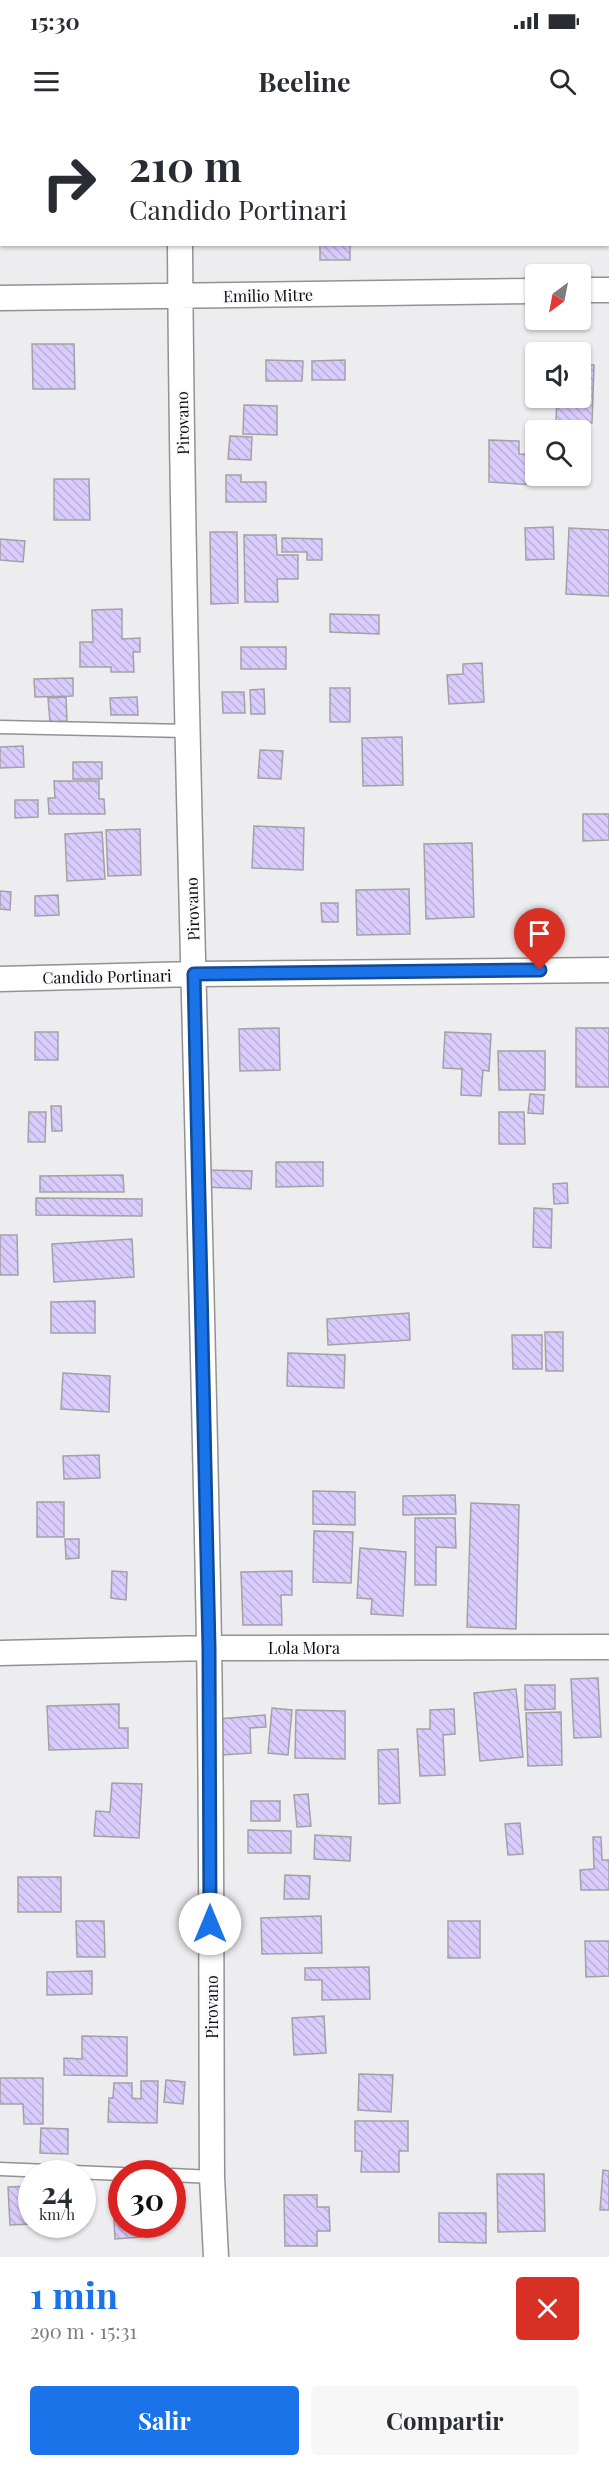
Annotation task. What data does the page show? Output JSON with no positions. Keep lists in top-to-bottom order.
{
  "streets": {
    "street": [
      "Emilio Mitre",
      "Pirovano",
      "Candido Portinari",
      "Lola Mora"
    ]
  },
  "crossings": [
    ["Emilio Mitre", "Pirovano"],
    ["Pirovano", "Candido Portinari"],
    ["Pirovano", "Lola Mora"]
  ],
  "north": "bottom left",
  "page": {
    "status": "15:30",
    "header": "Beeline",
    "turn": ["210 m", "Candido Portinari"],
    "speed": "24 km/h",
    "limit": "30",
    "heading": ["1 min", "290 m · 15:31"],
    "buttons": ["Salir", "Compartir"]
  }
}
